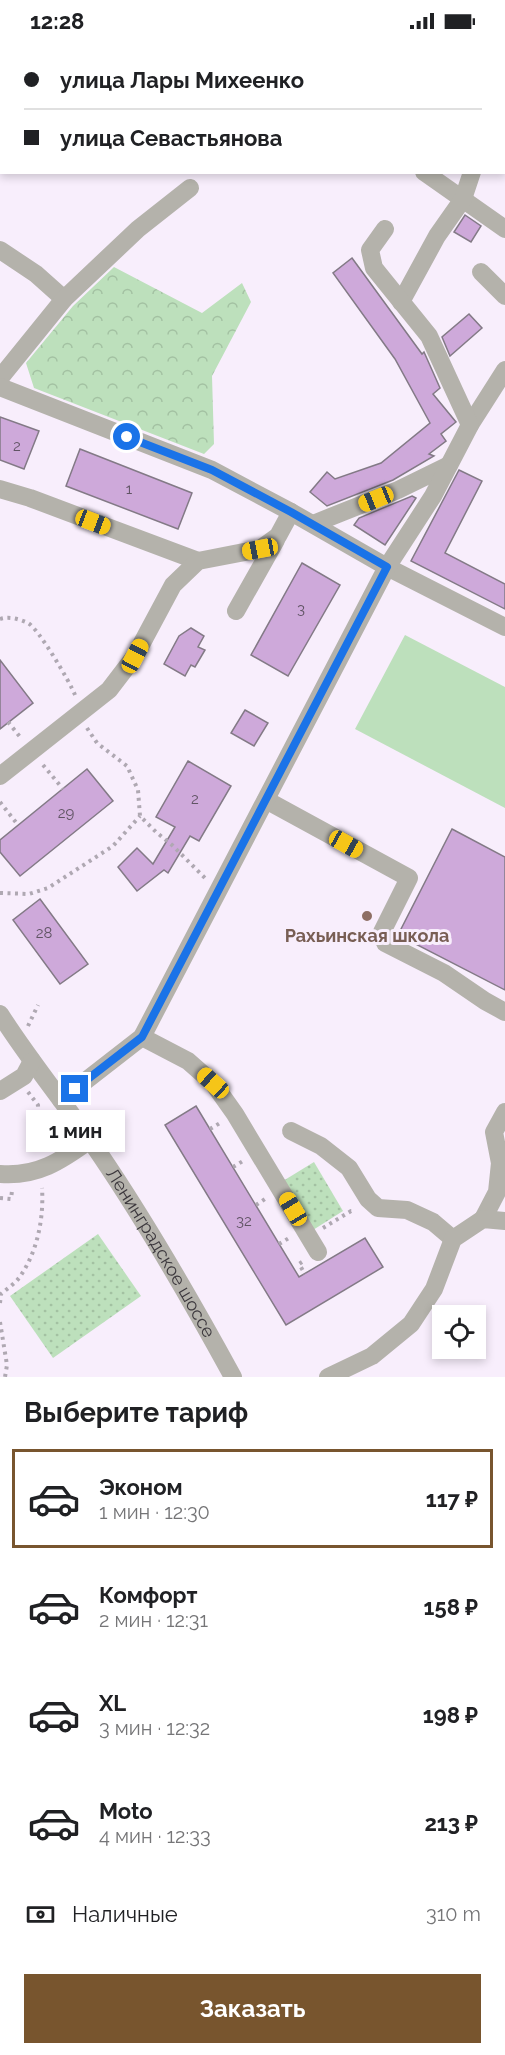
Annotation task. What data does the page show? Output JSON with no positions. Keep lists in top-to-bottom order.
{
  "streets": {
    "street": ["Ленинградское шоссе"]
  },
  "places": ["Рахьинская школа"],
  "house_numbers": [
    "2",
    "1",
    "3",
    "2",
    "29",
    "28",
    "32"
  ],
  "page": {
    "status": "12:28",
    "banner": ["улица Лары Михеенко", "улица Севастьянова"],
    "bubble": "1 мин",
    "heading": "Выберите тариф",
    "list": [
      {
        "name": "Эконом",
        "note": "1 мин · 12:30",
        "value": "117 ₽"
      },
      {
        "name": "Комфорт",
        "note": "2 мин · 12:31",
        "value": "158 ₽"
      },
      {
        "name": "XL",
        "note": "3 мин · 12:32",
        "value": "198 ₽"
      },
      {
        "name": "Moto",
        "note": "4 мин · 12:33",
        "value": "213 ₽"
      }
    ],
    "pay": ["Наличные", "310 m"],
    "buttons": "Заказать"
  }
}
